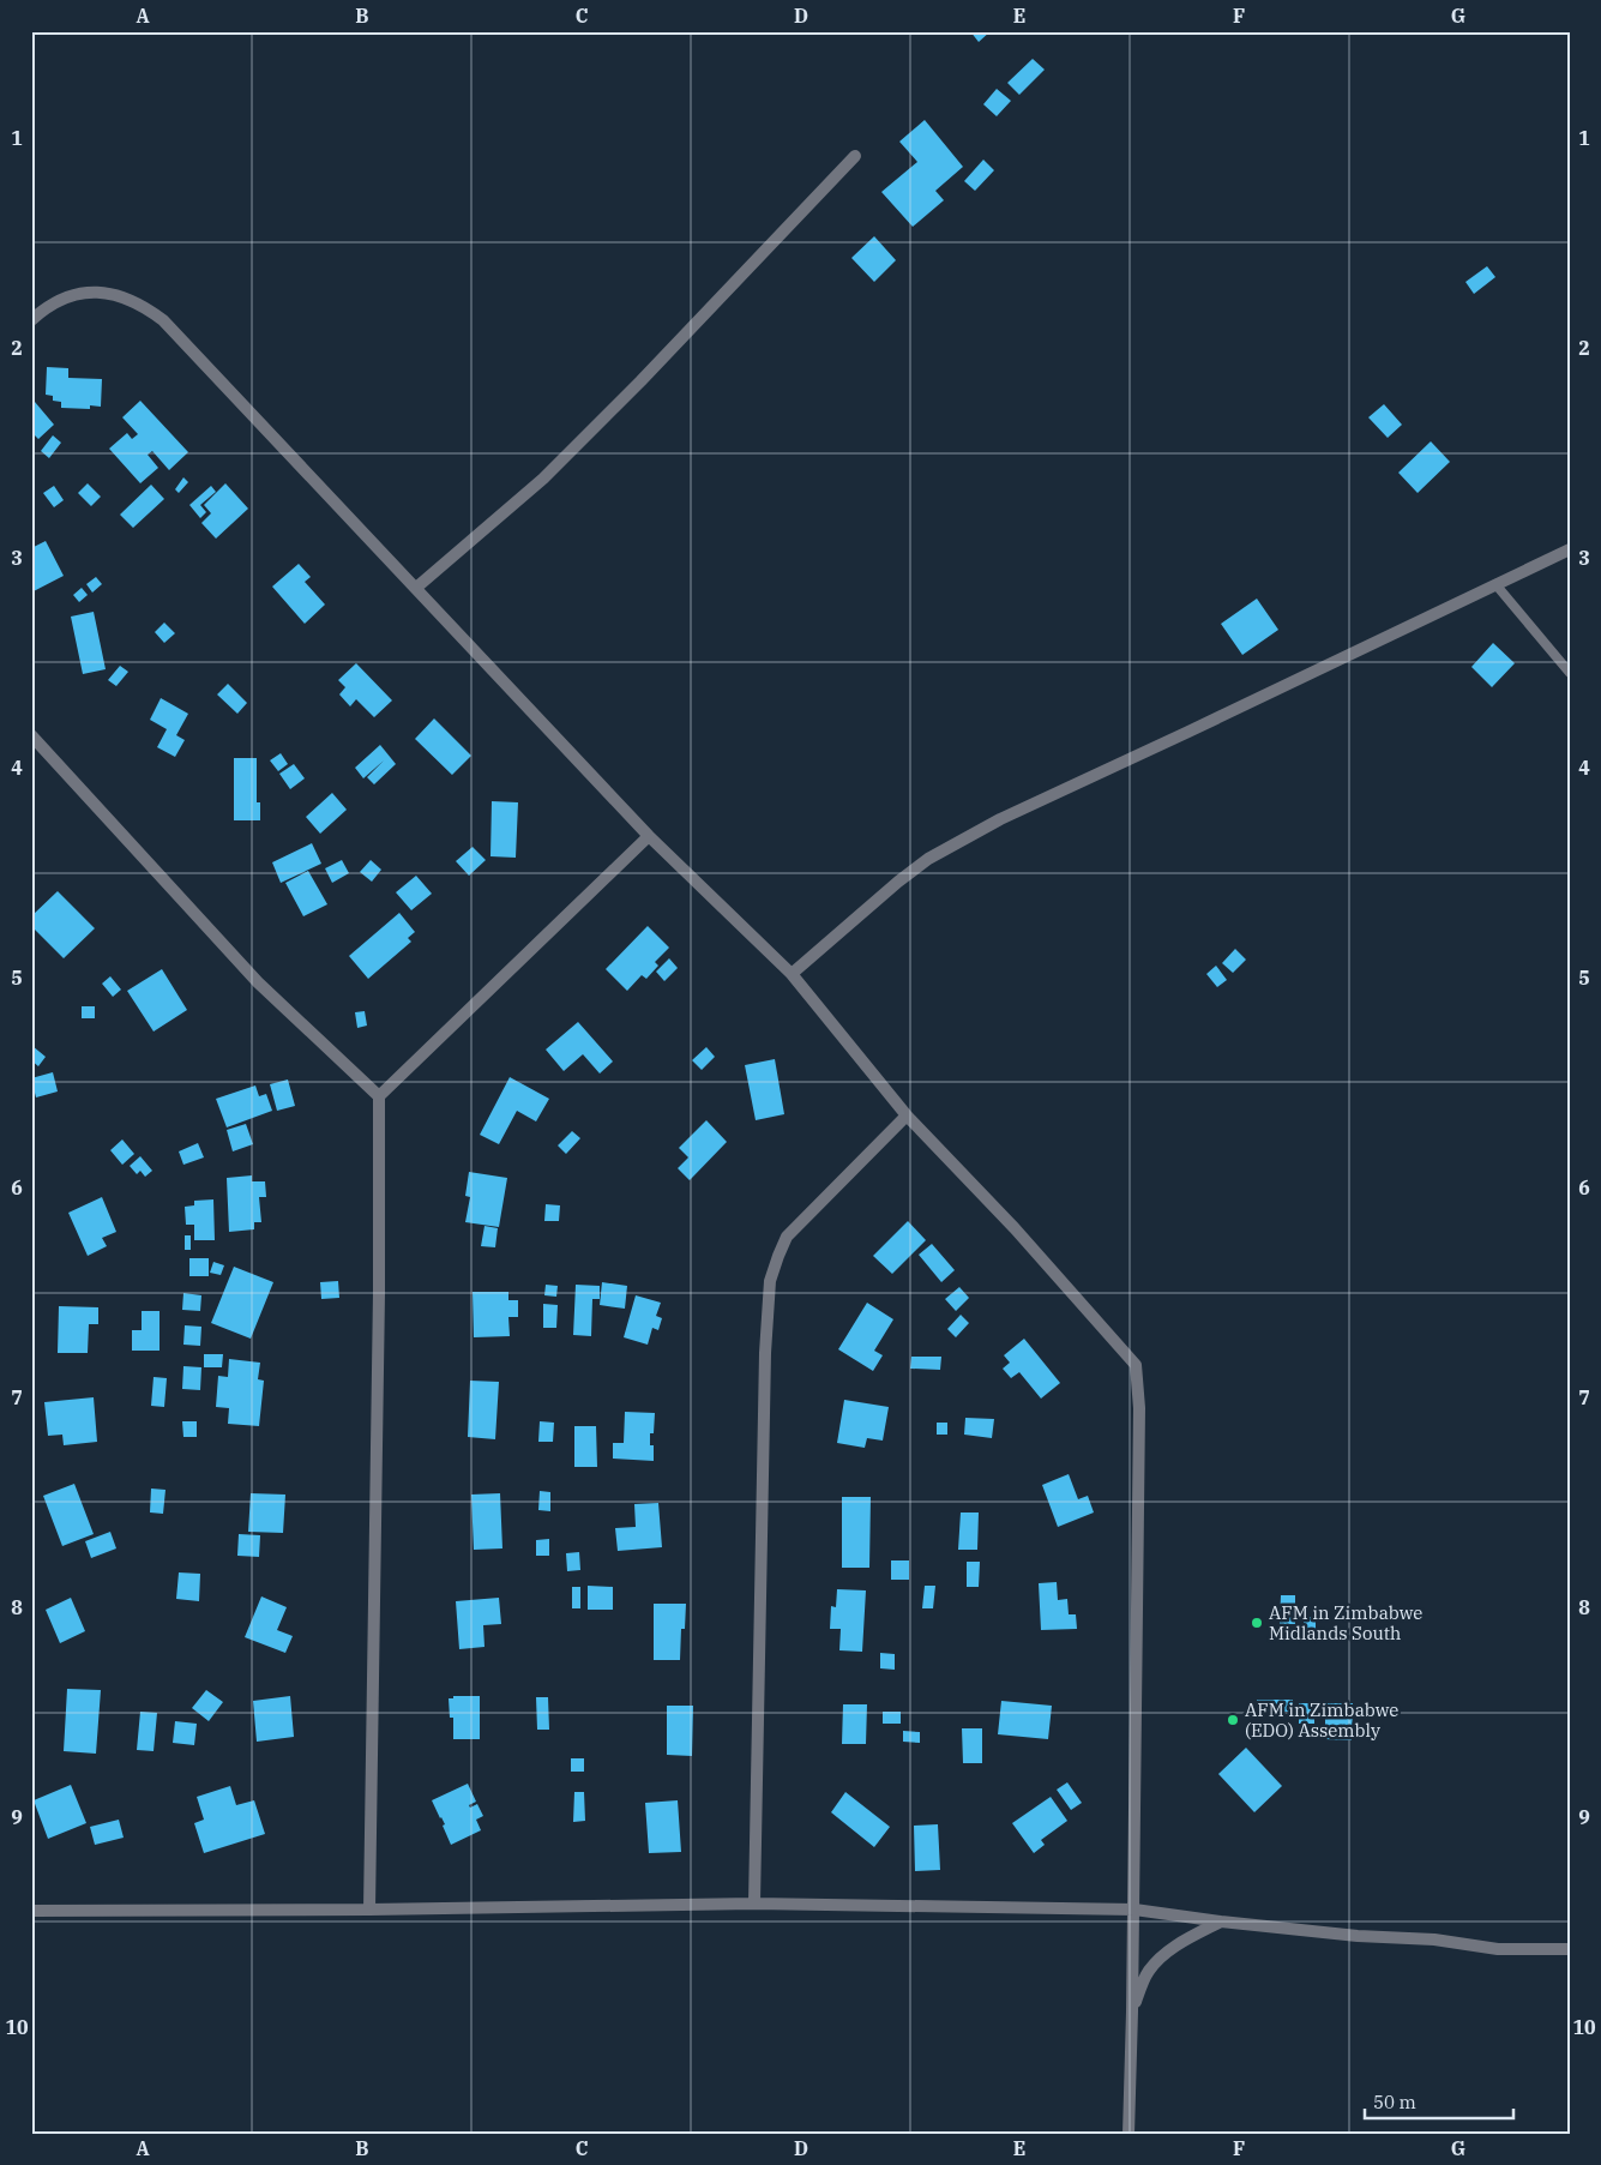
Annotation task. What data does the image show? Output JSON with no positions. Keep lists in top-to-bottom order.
{
  "places": ["AFM in Zimbabwe Midlands South", "AFM in Zimbabwe (EDO) Assembly"],
  "scale_bar": "50 m",
  "grid": {
    "columns": [
      "A",
      "B",
      "C",
      "D",
      "E",
      "F",
      "G"
    ],
    "rows": [
      "1",
      "2",
      "3",
      "4",
      "5",
      "6",
      "7",
      "8",
      "9",
      "10"
    ]
  }
}
